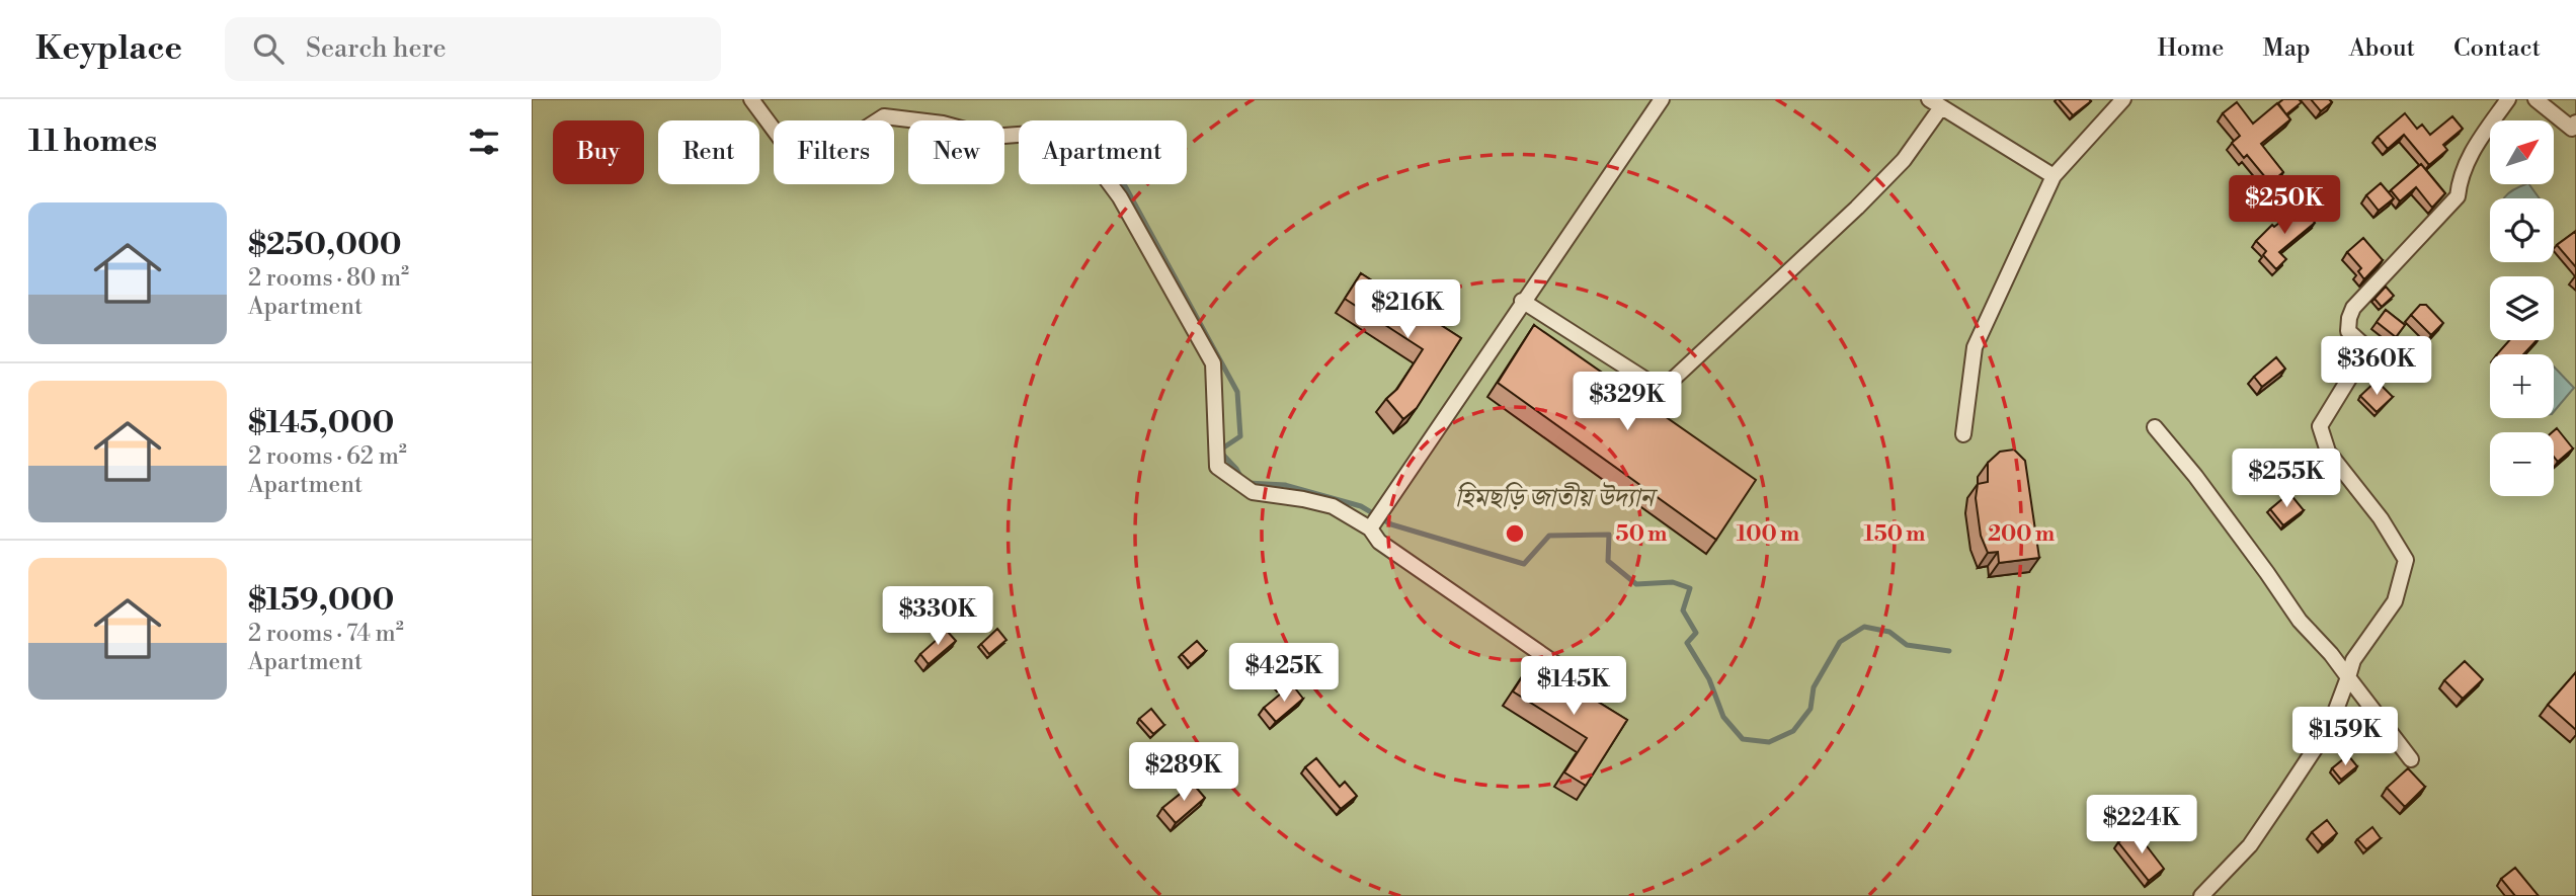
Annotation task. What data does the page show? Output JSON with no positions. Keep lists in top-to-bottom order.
{
  "parks": ["হিমছড়ি জাতীয় উদ্যান"],
  "north": "top right",
  "page": {
    "header": "Keyplace",
    "search": "Search here",
    "nav": [
      "Home",
      "Map",
      "About",
      "Contact"
    ],
    "heading": "11 homes",
    "map_buttons": ["+", "−"],
    "chip": [
      "Buy",
      "Rent",
      "Filters",
      "New",
      "Apartment"
    ],
    "price": [
      "$250K",
      "$216K",
      "$360K",
      "$329K",
      "$255K",
      "$330K",
      "$425K",
      "$145K",
      "$159K",
      "$289K",
      "$224K"
    ],
    "list": [
      {
        "name": "$250,000",
        "note": "2 rooms · 80 m² · Apartment"
      },
      {
        "name": "$145,000",
        "note": "2 rooms · 62 m² · Apartment"
      },
      {
        "name": "$159,000",
        "note": "2 rooms · 74 m² · Apartment"
      }
    ]
  },
  "rings": [
    "50 m",
    "100 m",
    "150 m",
    "200 m"
  ]
}
